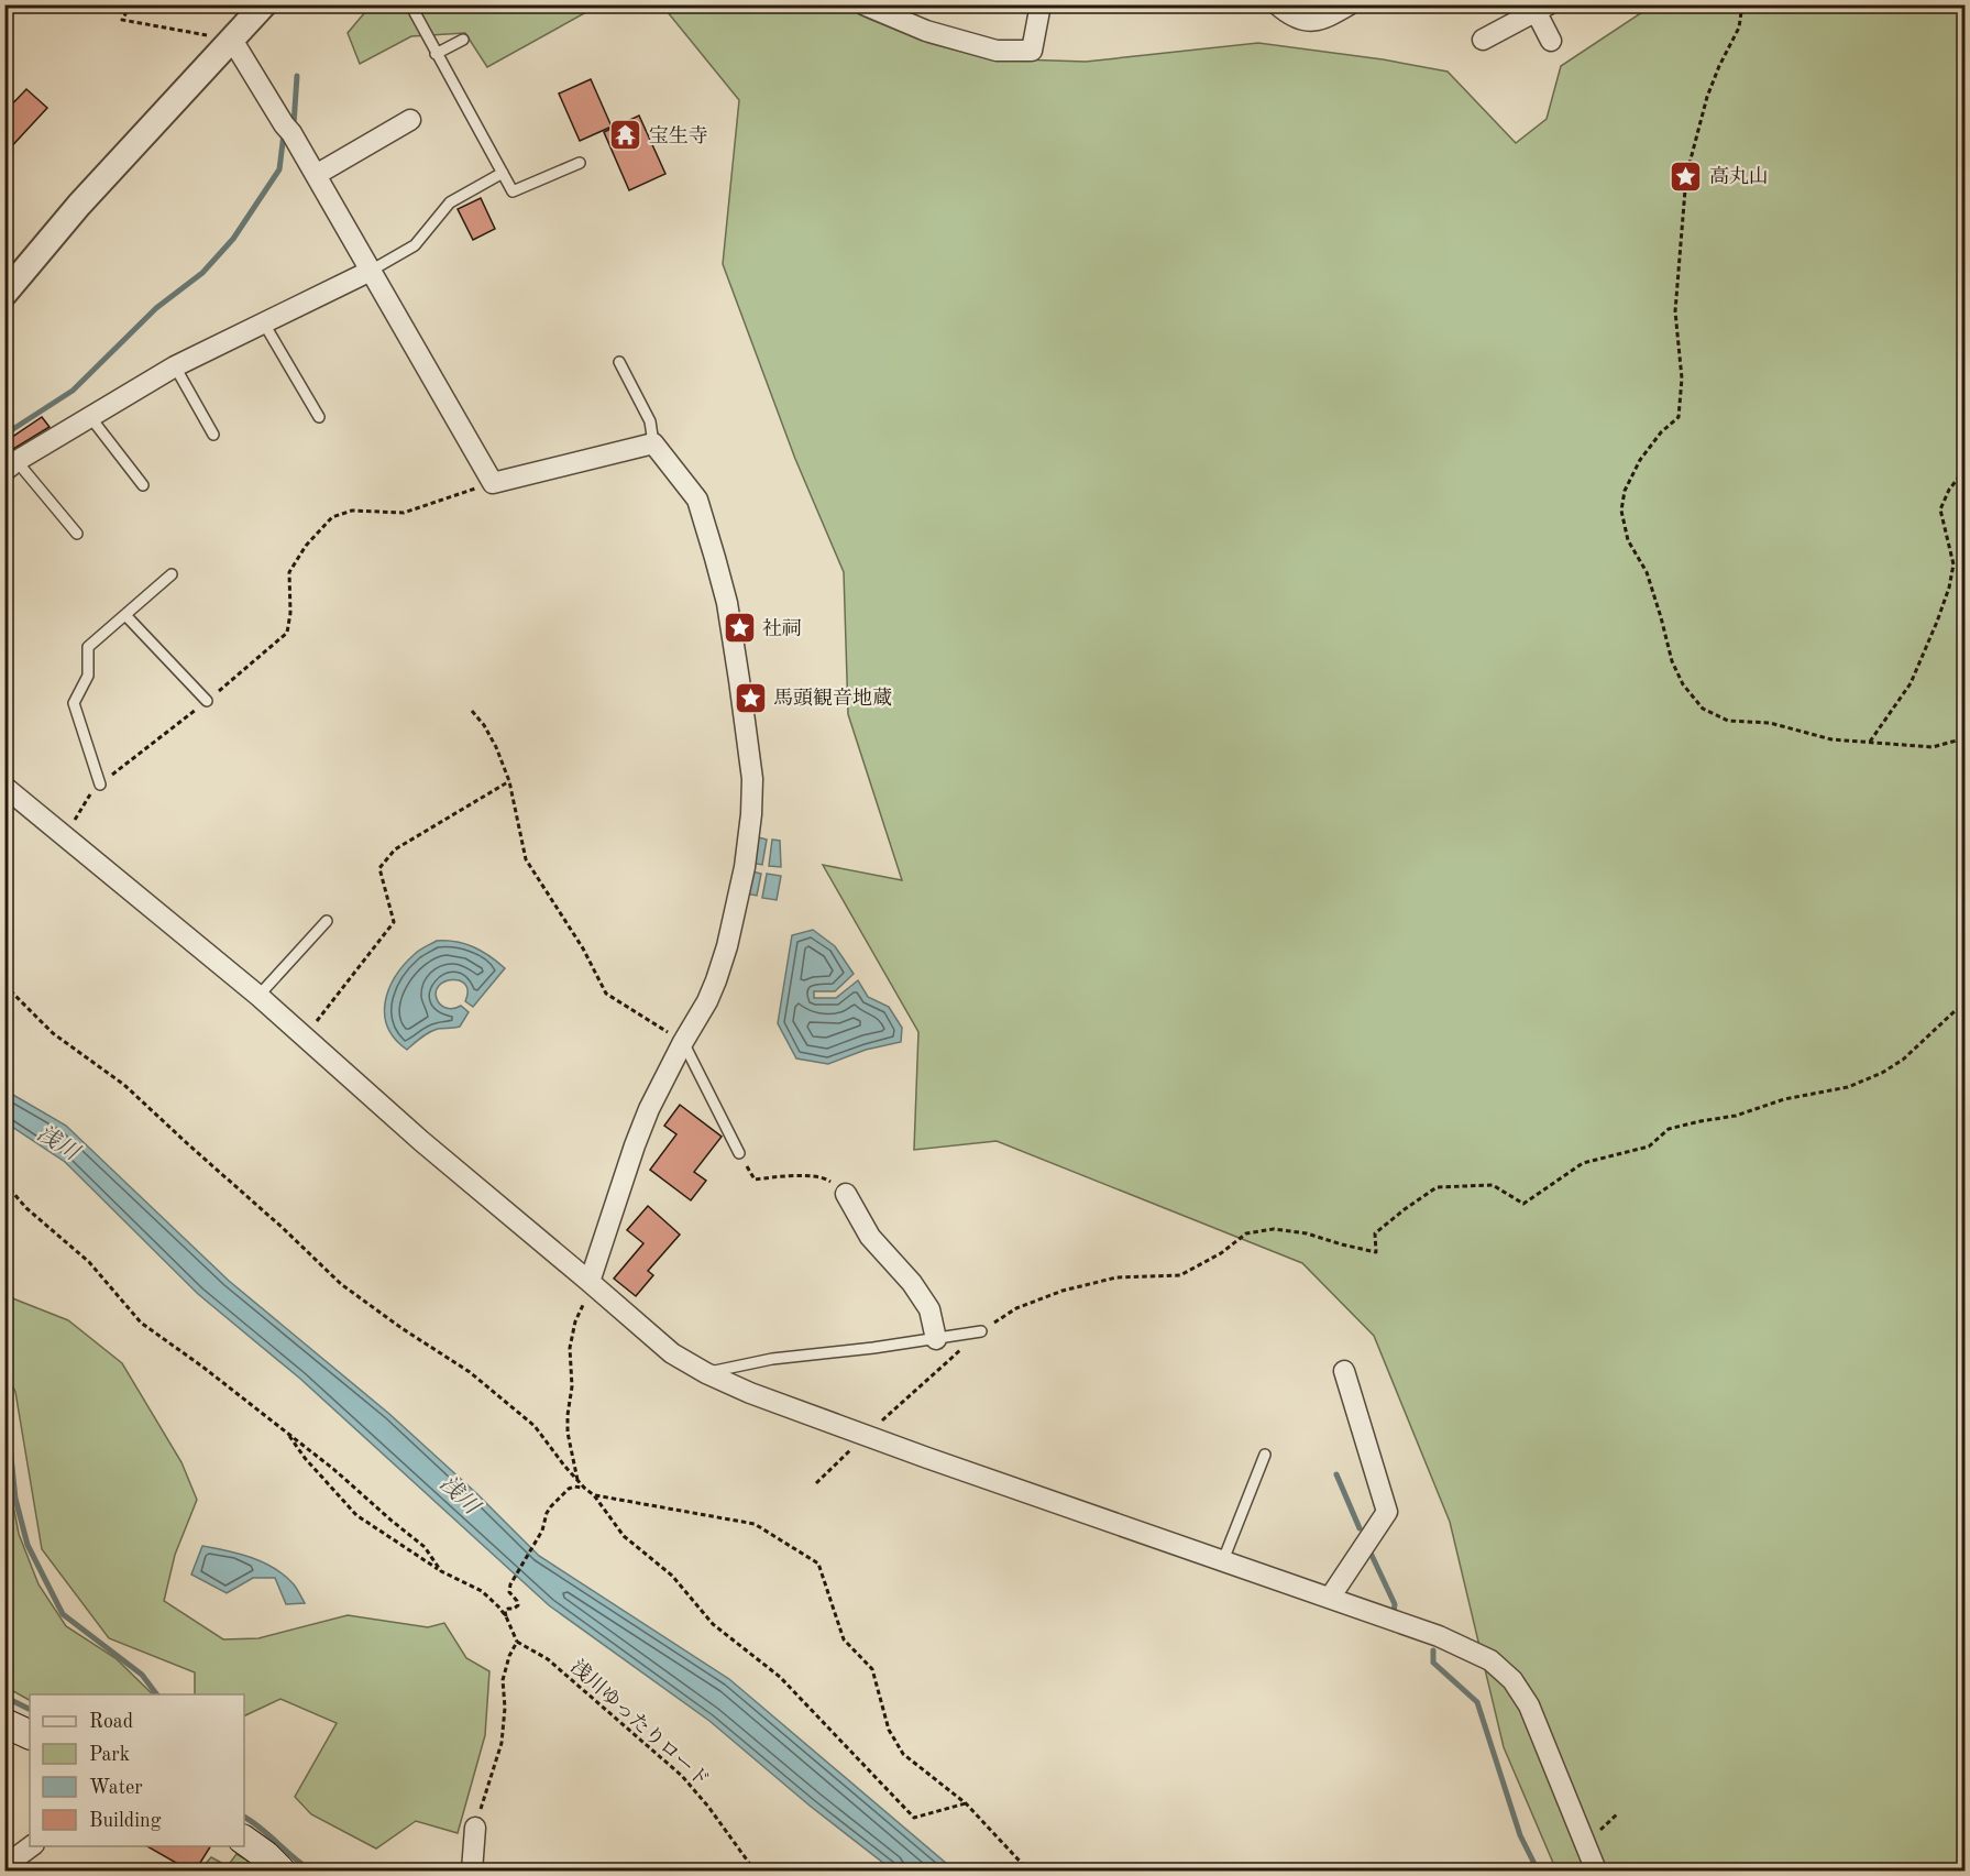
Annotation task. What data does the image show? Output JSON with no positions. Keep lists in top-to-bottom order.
{
  "streets": {
    "path": ["浅川ゆったりロード"]
  },
  "water": ["浅川"],
  "places": {
    "temple": ["宝生寺"],
    "place": ["高丸山", "社祠", "馬頭観音地蔵"]
  },
  "legend": [
    "Road",
    "Park",
    "Water",
    "Building"
  ]
}
